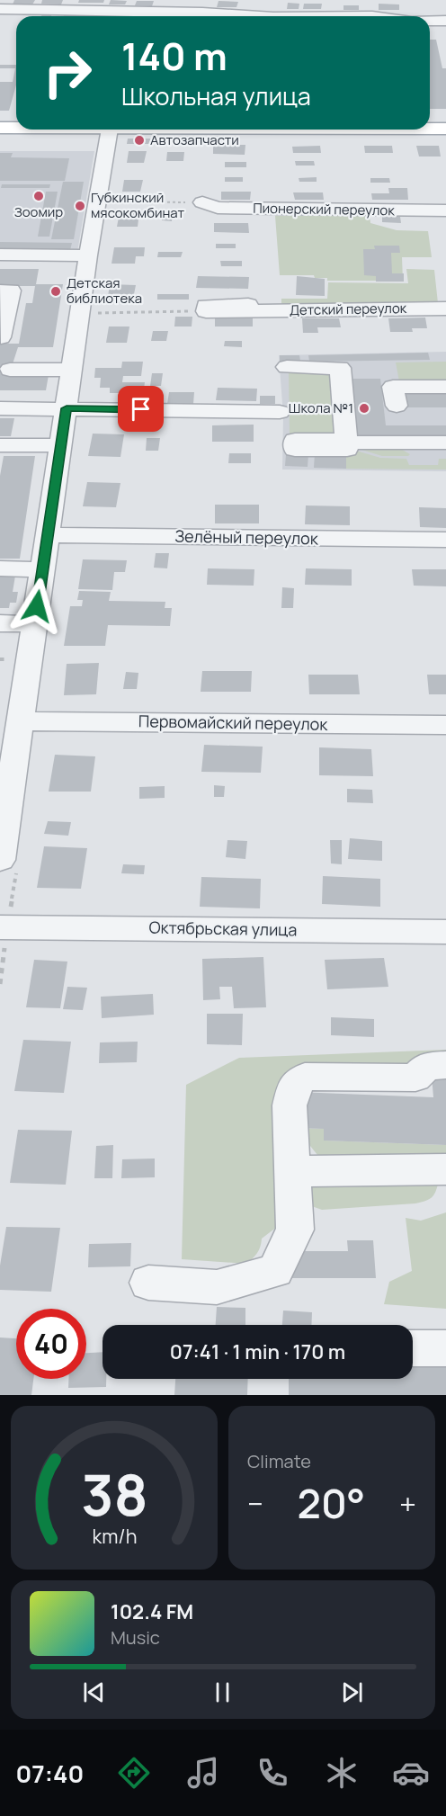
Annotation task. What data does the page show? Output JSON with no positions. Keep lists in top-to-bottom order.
{
  "streets": {
    "street": [
      "Пионерский переулок",
      "Детский переулок",
      "Зелёный переулок",
      "Первомайский переулок",
      "Октябрьская улица"
    ]
  },
  "places": [
    "Автозапчасти",
    "Зоомир",
    "Губкинский мясокомбинат",
    "Детская библиотека",
    "Школа №1"
  ],
  "page": {
    "turn": ["140 m", "Школьная улица"],
    "limit": "40",
    "trip": "07:41 · 1 min · 170 m",
    "tile": "Climate",
    "heat": ["−", "20°", "+"],
    "song": ["102.4 FM", "Music"],
    "tabs": "07:40",
    "gauge": ["38", "km/h"]
  }
}
